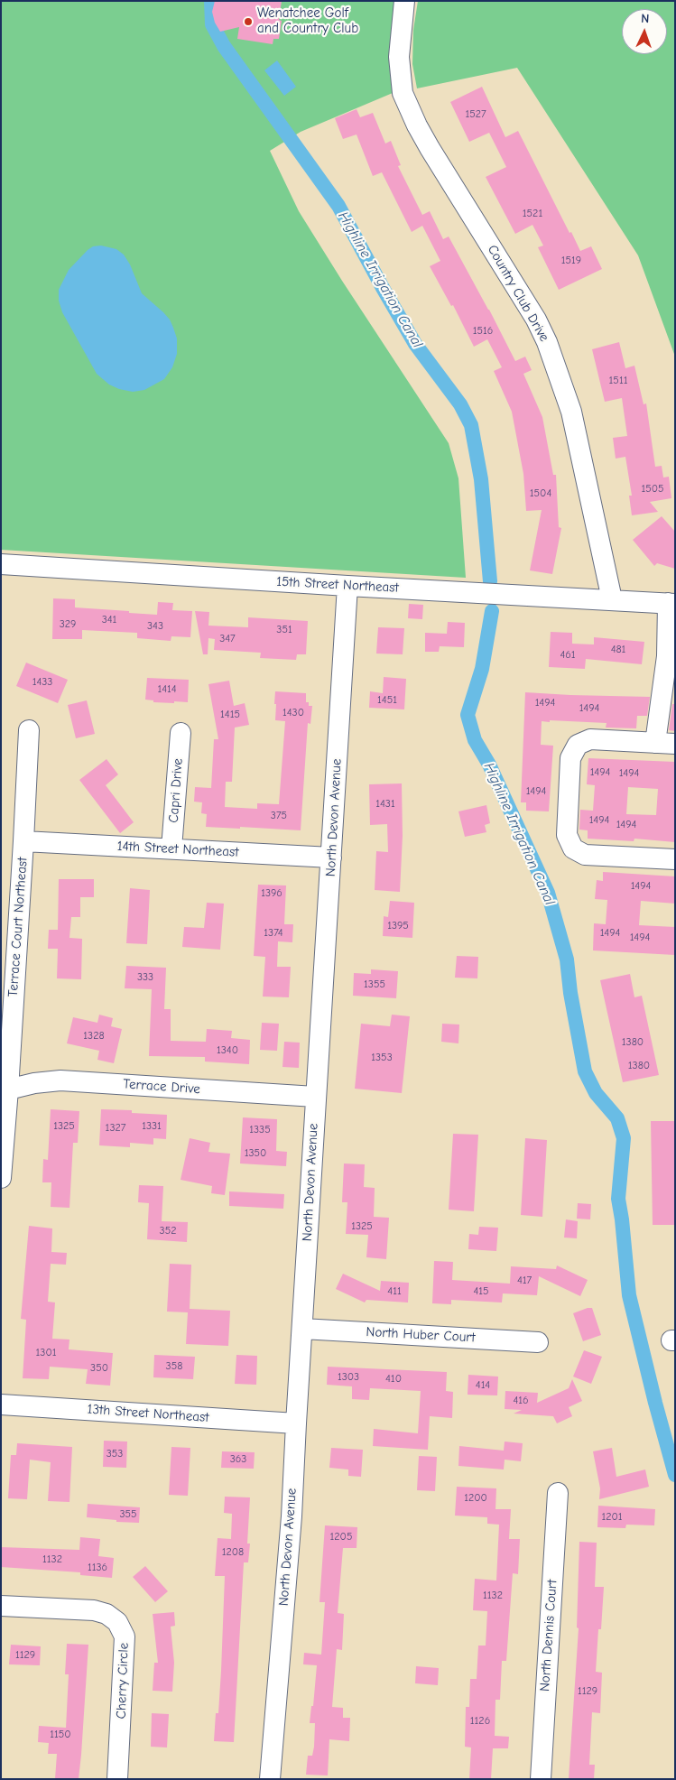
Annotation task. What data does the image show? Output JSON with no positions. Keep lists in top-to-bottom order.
{
  "streets": {
    "street": [
      "Country Club Drive",
      "15th Street Northeast",
      "Capri Drive",
      "North Devon Avenue",
      "14th Street Northeast",
      "Terrace Court Northeast",
      "Terrace Drive",
      "North Huber Court",
      "13th Street Northeast",
      "North Dennis Court",
      "Cherry Circle"
    ]
  },
  "crossings": [
    ["Country Club Drive", "15th Street Northeast"],
    ["15th Street Northeast", "North Devon Avenue"],
    ["Capri Drive", "14th Street Northeast"],
    ["North Devon Avenue", "14th Street Northeast"],
    ["North Devon Avenue", "Terrace Drive"],
    ["North Devon Avenue", "North Huber Court"],
    ["North Devon Avenue", "13th Street Northeast"],
    ["14th Street Northeast", "Terrace Court Northeast"],
    ["Terrace Court Northeast", "Terrace Drive"]
  ],
  "water": ["Highline Irrigation Canal"],
  "places": ["Wenatchee Golf and Country Club"],
  "house_numbers": [
    "1527",
    "1521",
    "1519",
    "1516",
    "1511",
    "1505",
    "1504",
    "341",
    "329",
    "343",
    "351",
    "347",
    "481",
    "461",
    "1433",
    "1414",
    "1451",
    "1494",
    "1494",
    "1430",
    "1415",
    "1494",
    "1494",
    "1494",
    "1431",
    "375",
    "1494",
    "1494",
    "1494",
    "1396",
    "1395",
    "1374",
    "1494",
    "1494",
    "333",
    "1355",
    "1328",
    "1380",
    "1340",
    "1353",
    "1380",
    "1325",
    "1331",
    "1327",
    "1335",
    "1350",
    "1325",
    "352",
    "417",
    "411",
    "415",
    "1301",
    "358",
    "350",
    "1303",
    "410",
    "414",
    "416",
    "353",
    "363",
    "1200",
    "355",
    "1201",
    "1205",
    "1208",
    "1132",
    "1136",
    "1132",
    "1129",
    "1129",
    "1126",
    "1150"
  ],
  "north": "top"
}
